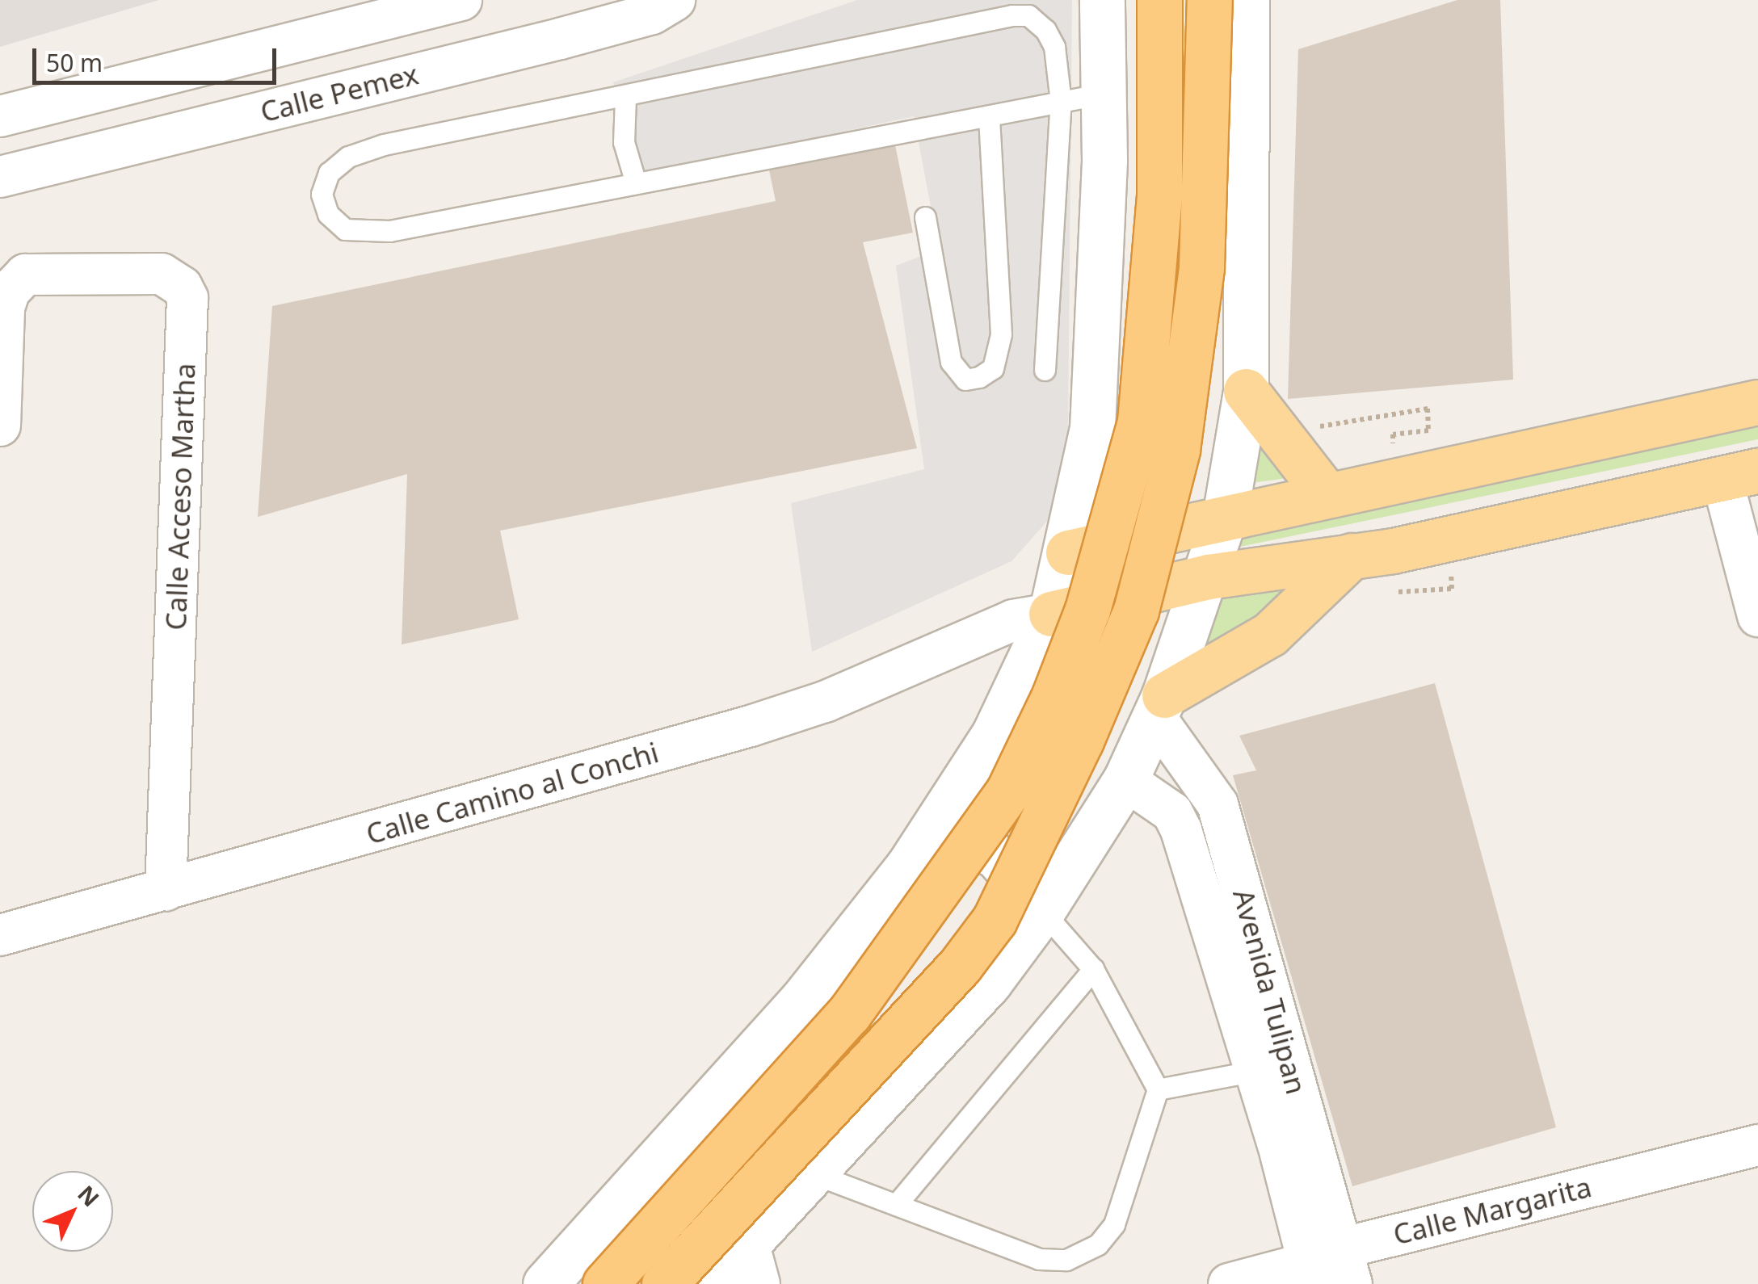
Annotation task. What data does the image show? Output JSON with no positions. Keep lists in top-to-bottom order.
{
  "streets": {
    "street": [
      "Calle Pemex",
      "Calle Acceso Martha",
      "Calle Camino al Conchi",
      "Avenida Tulipan",
      "Calle Margarita"
    ]
  },
  "crossings": [
    ["Calle Acceso Martha", "Calle Camino al Conchi"],
    ["Avenida Tulipan", "Calle Margarita"]
  ],
  "scale_bar": "50 m",
  "north": "top right"
}
